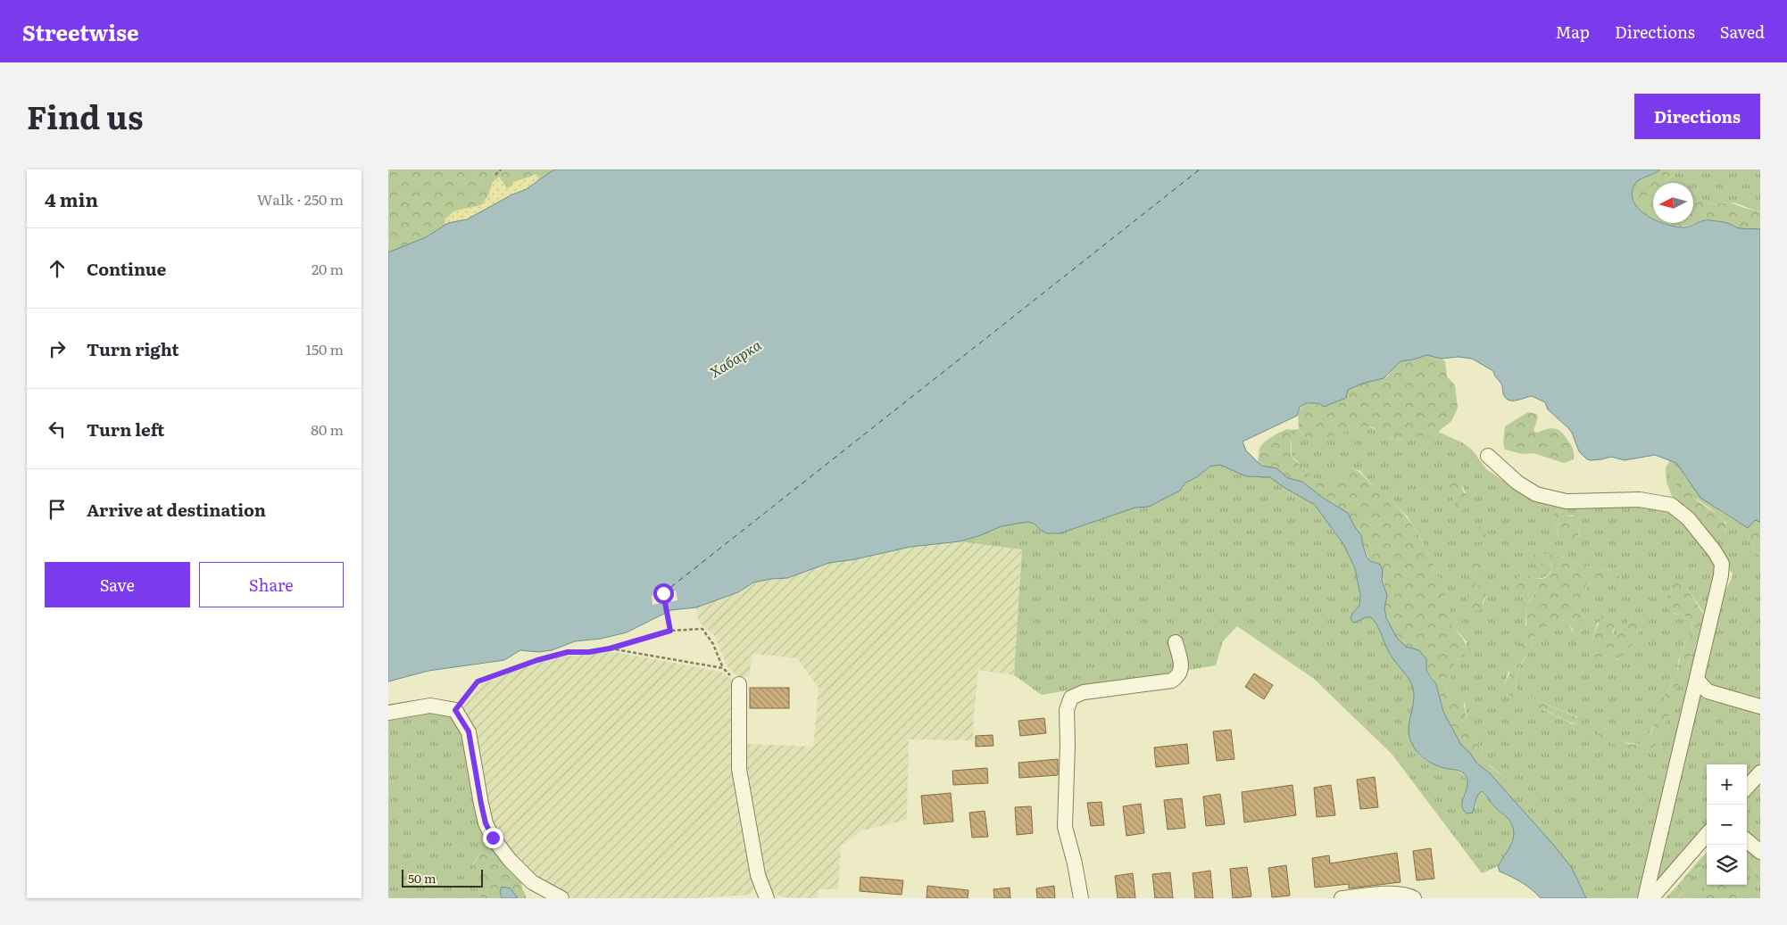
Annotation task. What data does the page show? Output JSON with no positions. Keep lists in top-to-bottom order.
{
  "water": ["Хабарка"],
  "scale_bar": "50 m",
  "north": "left",
  "page": {
    "header": "Streetwise",
    "nav": ["Map", "Directions", "Saved"],
    "title": "Find us",
    "buttons": [
      "Directions",
      ["Save", "Share"]
    ],
    "heading": ["4 min", "Walk · 250 m"],
    "list": [
      ["Continue", "20 m"],
      ["Turn right", "150 m"],
      ["Turn left", "80 m"],
      "Arrive at destination"
    ],
    "map_buttons": ["+", "−"],
    "scale": "50 m"
  }
}
